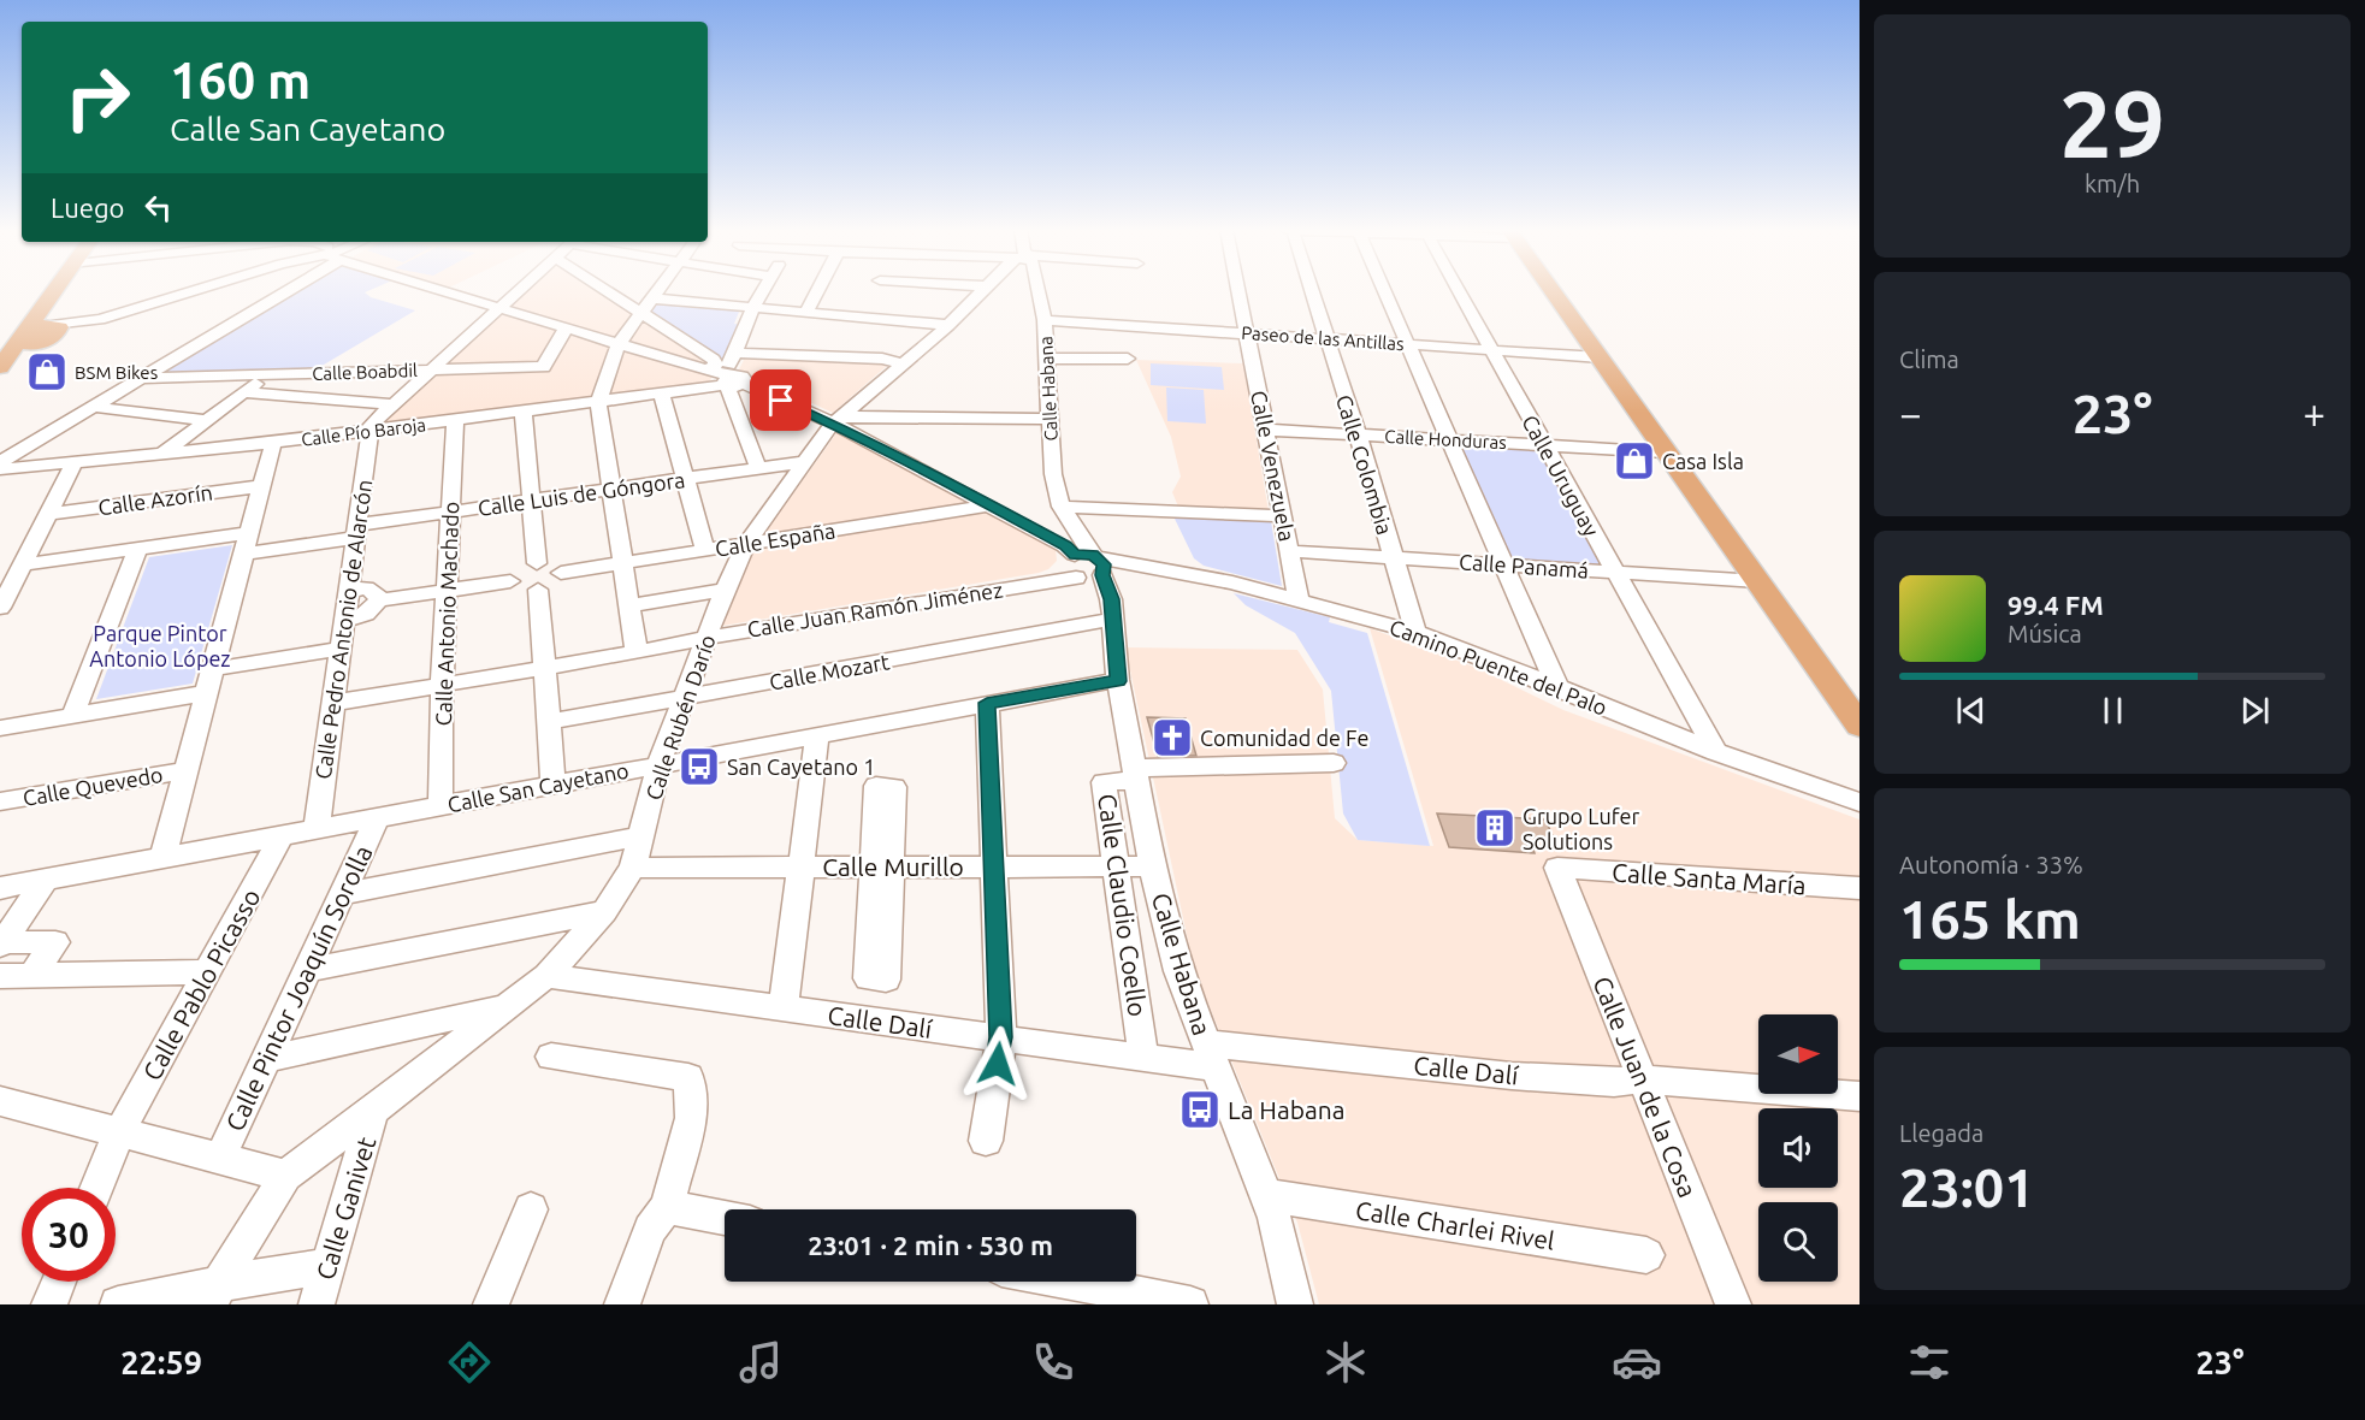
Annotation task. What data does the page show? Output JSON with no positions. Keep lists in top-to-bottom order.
{
  "streets": {
    "street": [
      "Paseo de las Antillas",
      "Calle Boabdil",
      "Calle Habana",
      "Calle Pío Baroja",
      "Calle Honduras",
      "Calle Colombia",
      "Calle Venezuela",
      "Calle Uruguay",
      "Calle Luis de Góngora",
      "Calle Azorín",
      "Calle España",
      "Calle Panamá",
      "Calle Juan Ramón Jiménez",
      "Calle Antonio Machado",
      "Calle Pedro Antonio de Alarcón",
      "Camino Puente del Palo",
      "Calle Mozart",
      "Calle Rubén Darío",
      "Calle Quevedo",
      "Calle San Cayetano",
      "Calle Murillo",
      "Calle Santa María",
      "Calle Claudio Coello",
      "Calle Pablo Picasso",
      "Calle Pintor Joaquín Sorolla",
      "Calle Dalí",
      "Calle Juan de la Cosa",
      "Calle Ganivet",
      "Calle Charlei Rivel"
    ]
  },
  "crossings": [
    ["Paseo de las Antillas", "Calle Habana"],
    ["Paseo de las Antillas", "Calle Colombia"],
    ["Paseo de las Antillas", "Calle Venezuela"],
    ["Paseo de las Antillas", "Calle Uruguay"],
    ["Calle Habana", "Calle Juan Ramón Jiménez"],
    ["Calle Habana", "Camino Puente del Palo"],
    ["Calle Habana", "Calle Mozart"],
    ["Calle Habana", "Calle San Cayetano"],
    ["Calle Habana", "Calle Murillo"],
    ["Calle Habana", "Calle Claudio Coello"],
    ["Calle Habana", "Calle Dalí"],
    ["Calle Habana", "Calle Charlei Rivel"],
    ["Calle Pío Baroja", "Calle Antonio Machado"],
    ["Calle Pío Baroja", "Calle Pedro Antonio de Alarcón"],
    ["Calle Honduras", "Calle Colombia"],
    ["Calle Honduras", "Calle Venezuela"],
    ["Calle Honduras", "Calle Uruguay"],
    ["Calle Colombia", "Calle Panamá"],
    ["Calle Colombia", "Camino Puente del Palo"],
    ["Calle Venezuela", "Calle Panamá"],
    ["Calle Venezuela", "Camino Puente del Palo"],
    ["Calle Uruguay", "Calle Panamá"],
    ["Calle Uruguay", "Camino Puente del Palo"],
    ["Calle Luis de Góngora", "Calle Antonio Machado"],
    ["Calle Luis de Góngora", "Calle Pedro Antonio de Alarcón"],
    ["Calle Luis de Góngora", "Calle Rubén Darío"],
    ["Calle España", "Calle Rubén Darío"],
    ["Calle Juan Ramón Jiménez", "Calle Antonio Machado"],
    ["Calle Juan Ramón Jiménez", "Calle Pedro Antonio de Alarcón"],
    ["Calle Juan Ramón Jiménez", "Camino Puente del Palo"],
    ["Calle Juan Ramón Jiménez", "Calle Rubén Darío"],
    ["Calle Antonio Machado", "Calle San Cayetano"],
    ["Calle Pedro Antonio de Alarcón", "Calle San Cayetano"],
    ["Calle Mozart", "Calle Rubén Darío"],
    ["Calle Rubén Darío", "Calle San Cayetano"],
    ["Calle Rubén Darío", "Calle Murillo"],
    ["Calle Rubén Darío", "Calle Dalí"],
    ["Calle Rubén Darío", "Calle Ganivet"],
    ["Calle San Cayetano", "Calle Pablo Picasso"],
    ["Calle San Cayetano", "Calle Pintor Joaquín Sorolla"],
    ["Calle Murillo", "Calle Claudio Coello"],
    ["Calle Santa María", "Calle Juan de la Cosa"],
    ["Calle Claudio Coello", "Calle Dalí"],
    ["Calle Dalí", "Calle Juan de la Cosa"]
  ],
  "parks": ["Parque Pintor Antonio López"],
  "places": {
    "shop": ["BSM Bikes", "Casa Isla"],
    "church": ["Comunidad de Fe"],
    "bus stop": ["San Cayetano 1", "La Habana"],
    "building": ["Grupo Lufer Solutions"]
  },
  "north": "right",
  "page": {
    "tile": [
      ["29", "km/h"],
      "Clima",
      ["Autonomía · 33%", "165 km"],
      ["Llegada", "23:01"]
    ],
    "turn": ["160 m", "Calle San Cayetano"],
    "then": "Luego",
    "heat": ["−", "23°", "+"],
    "song": ["99.4 FM", "Música"],
    "limit": "30",
    "trip": "23:01 · 2 min · 530 m",
    "tabs": ["22:59", "23°"]
  }
}
